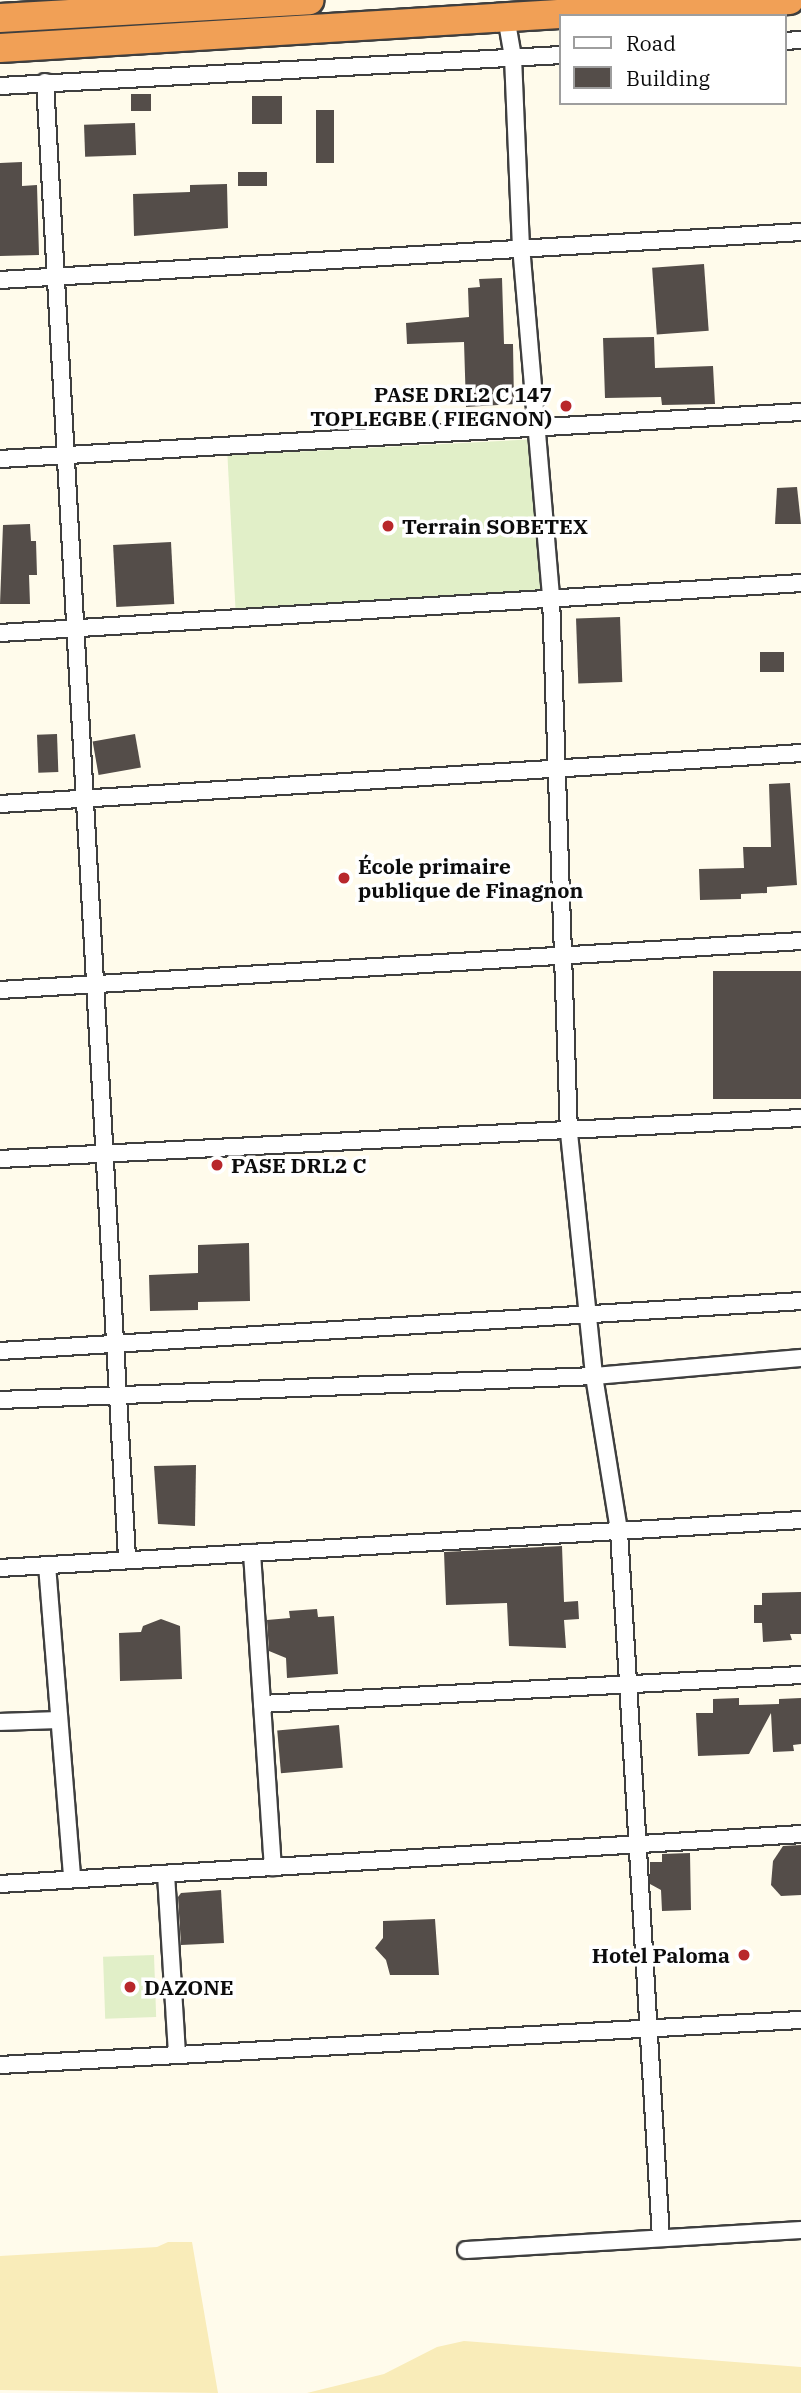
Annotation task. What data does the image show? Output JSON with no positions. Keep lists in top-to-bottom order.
{
  "places": [
    "PASE DRL2 C 147 TOPLEGBE ( FIEGNON)",
    "Terrain SOBETEX",
    "École primaire publique de Finagnon",
    "PASE DRL2 C",
    "Hotel Paloma",
    "DAZONE"
  ],
  "legend": ["Road", "Building"]
}
